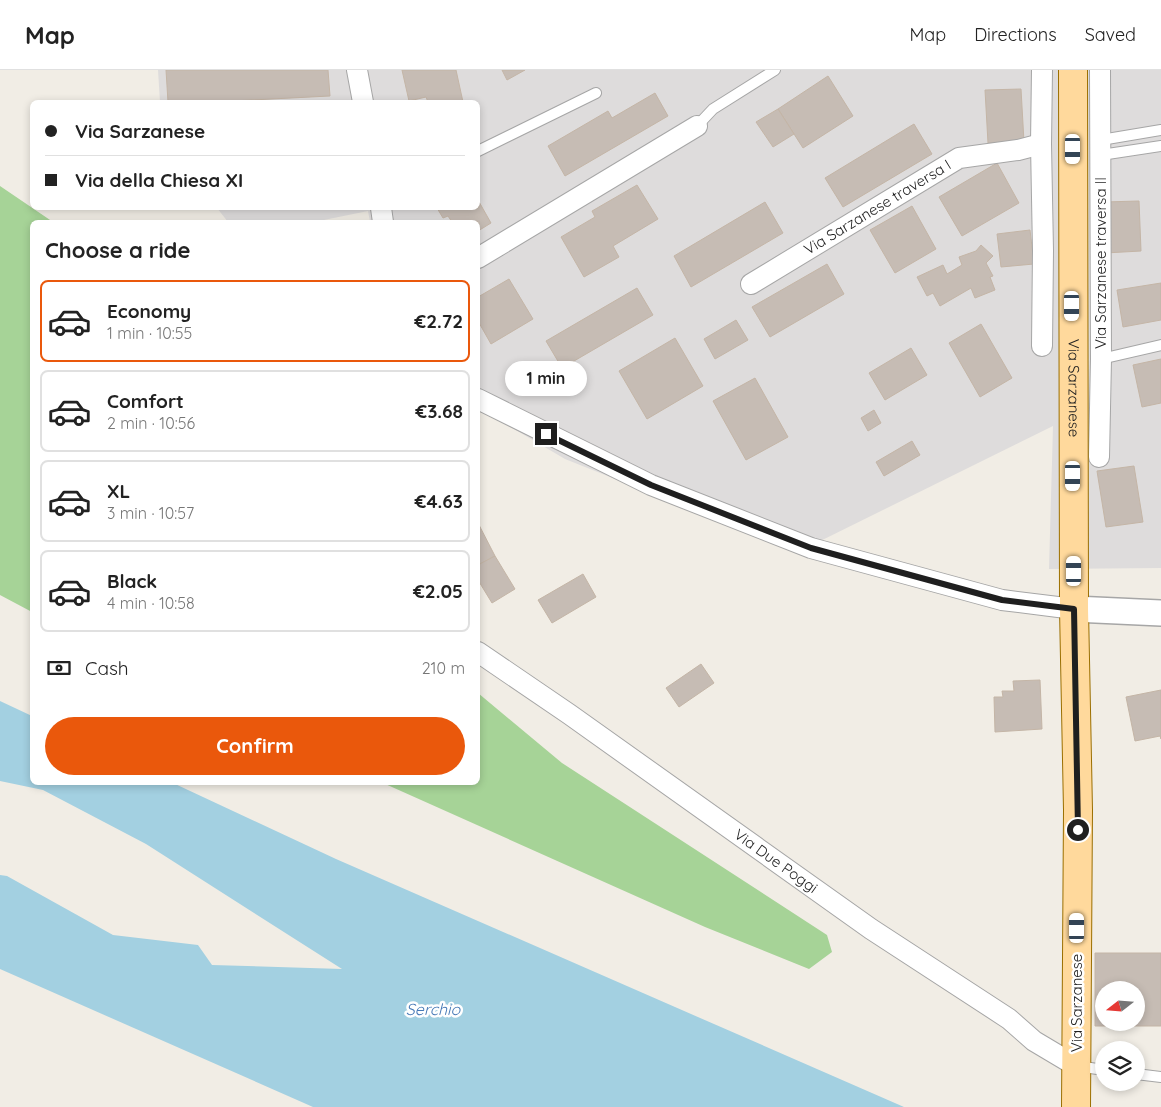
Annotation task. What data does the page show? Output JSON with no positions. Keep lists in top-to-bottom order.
{
  "streets": {
    "main road": ["Via Sarzanese"],
    "street": ["Via Sarzanese traversa I", "Via Sarzanese traversa II", "Via Due Poggi"]
  },
  "crossings": [
    ["Via Sarzanese", "Via Due Poggi"]
  ],
  "water": ["Serchio"],
  "north": "left",
  "page": {
    "header": "Map",
    "nav": ["Map", "Directions", "Saved"],
    "banner": ["Via Sarzanese", "Via della Chiesa XI"],
    "heading": "Choose a ride",
    "list": [
      {
        "name": "Economy",
        "note": "1 min · 10:55",
        "value": "€2.72"
      },
      {
        "name": "Comfort",
        "note": "2 min · 10:56",
        "value": "€3.68"
      },
      {
        "name": "XL",
        "note": "3 min · 10:57",
        "value": "€4.63"
      },
      {
        "name": "Black",
        "note": "4 min · 10:58",
        "value": "€2.05"
      }
    ],
    "bubble": "1 min",
    "pay": ["Cash", "210 m"],
    "buttons": "Confirm"
  }
}
